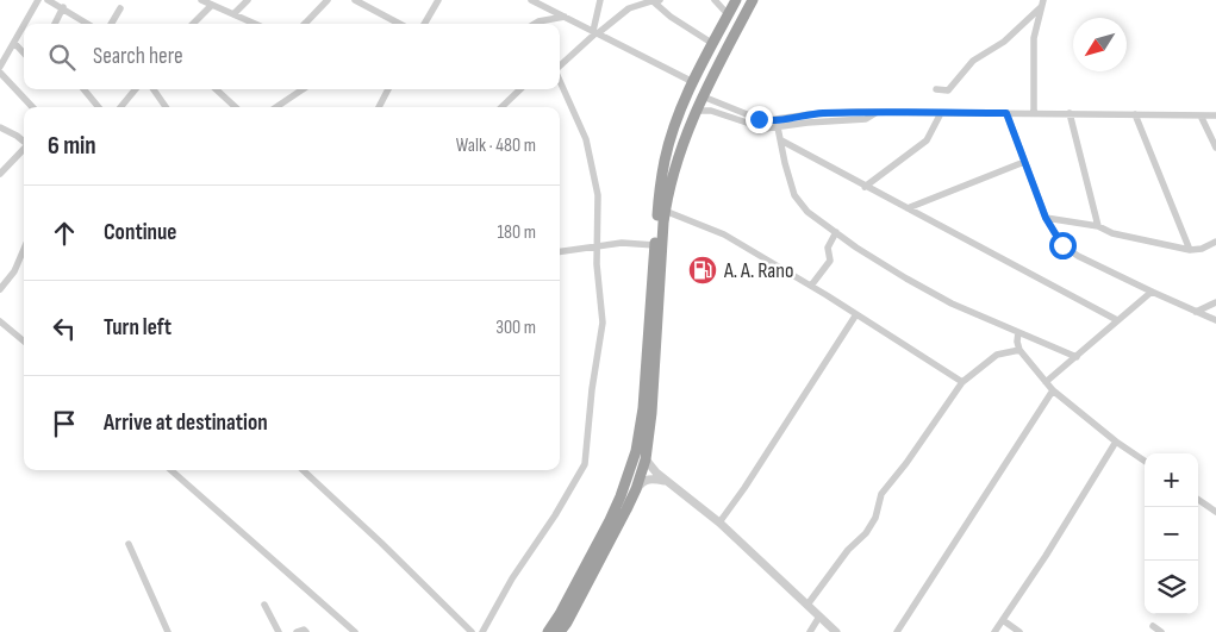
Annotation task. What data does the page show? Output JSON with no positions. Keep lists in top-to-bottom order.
{
  "places": {
    "fuel station": ["A. A. Rano"]
  },
  "north": "bottom left",
  "page": {
    "search": "Search here",
    "heading": ["6 min", "Walk · 480 m"],
    "list": [
      ["Continue", "180 m"],
      ["Turn left", "300 m"],
      "Arrive at destination"
    ],
    "map_buttons": ["+", "−"]
  }
}
